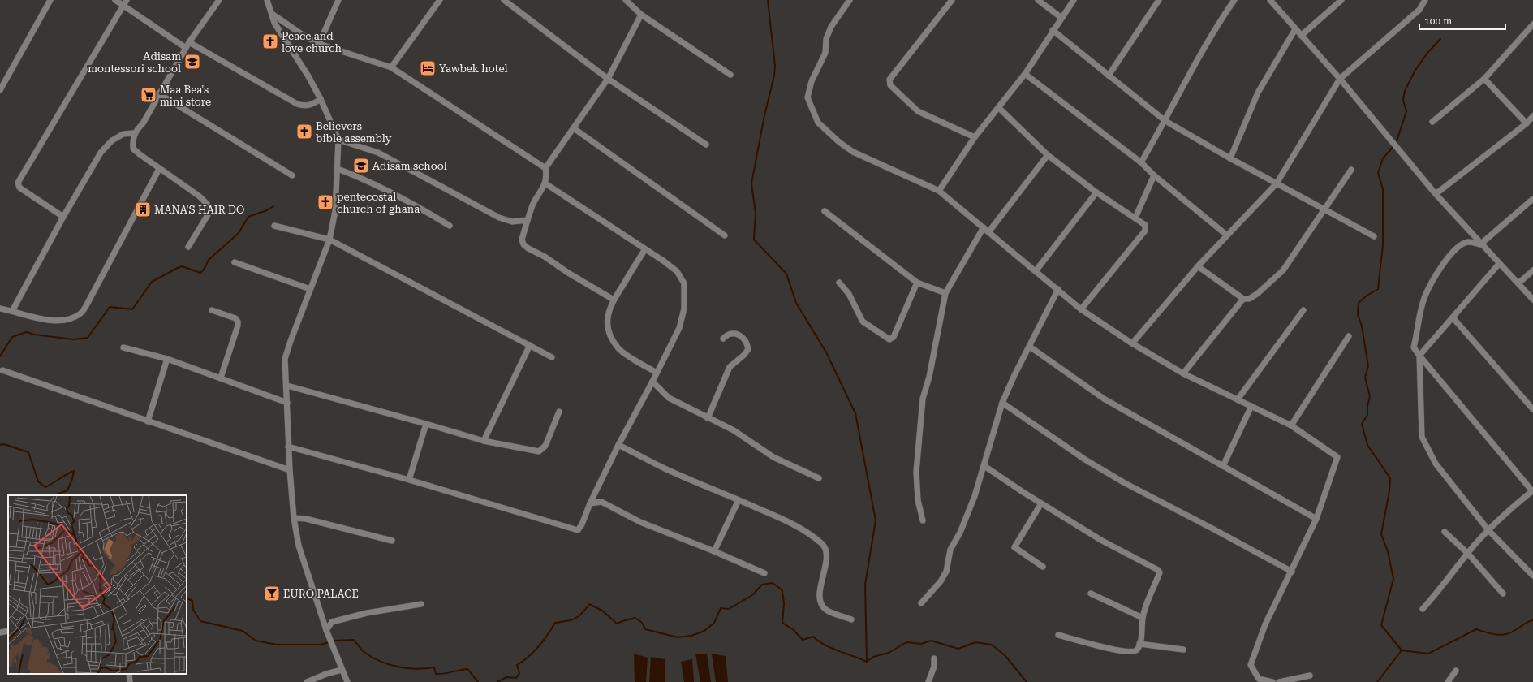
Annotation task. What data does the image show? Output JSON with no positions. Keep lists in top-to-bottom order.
{
  "places": {
    "church": ["Peace and love church", "Believers bible assembly", "pentecostal church of ghana"],
    "school or university": ["Adisam montessori school", "Adisam school"],
    "hotel": ["Yawbek hotel"],
    "supermarket": ["Maa Bea's mini store"],
    "building": ["MANA'S HAIR DO"],
    "bar": ["EURO PALACE"]
  },
  "scale_bar": "100 m"
}
